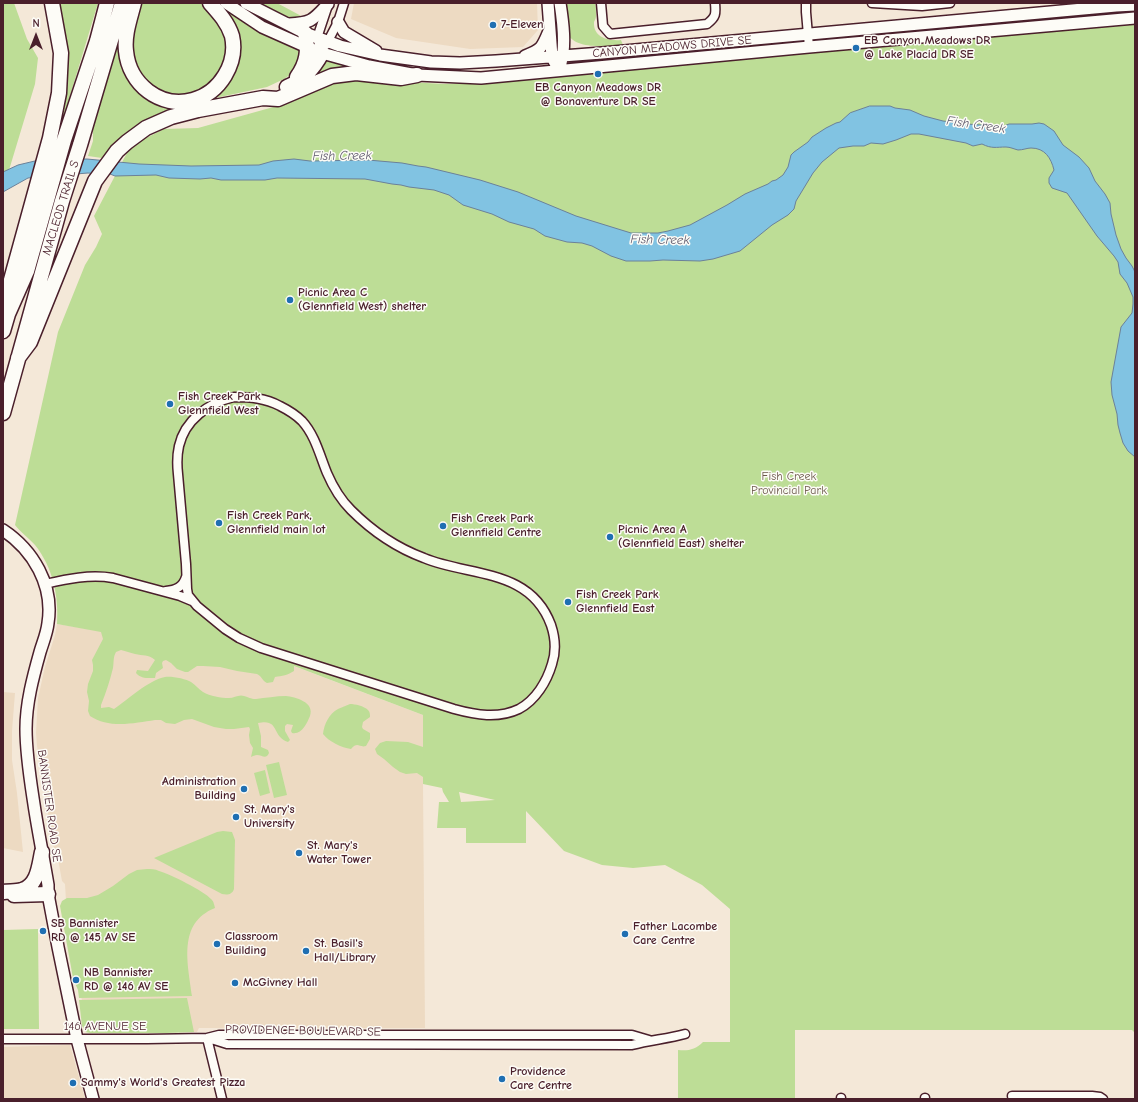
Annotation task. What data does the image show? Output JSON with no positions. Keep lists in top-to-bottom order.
{
  "streets": {
    "highway": ["MACLEOD TRAIL S"],
    "main road": ["CANYON MEADOWS DRIVE SE", "BANNISTER ROAD SE"],
    "street": ["146 AVENUE SE", "PROVIDENCE BOULEVARD SE"]
  },
  "crossings": [
    ["BANNISTER ROAD SE", "146 AVENUE SE"],
    ["146 AVENUE SE", "PROVIDENCE BOULEVARD SE"]
  ],
  "water": ["Fish Creek"],
  "parks": ["Fish Creek Provincial Park"],
  "places": [
    "7-Eleven",
    "EB Canyon Meadows DR @ Lake Placid DR SE",
    "EB Canyon Meadows DR @ Bonaventure DR SE",
    "Picnic Area C (Glennfield West) shelter",
    "Fish Creek Park Glennfield West",
    "Fish Creek Park, Glennfield main lot",
    "Fish Creek Park Glennfield Centre",
    "Picnic Area A (Glennfield East) shelter",
    "Fish Creek Park Glennfield East",
    "Administration Building",
    "St. Mary's University",
    "St. Mary's Water Tower",
    "SB Bannister RD @ 145 AV SE",
    "Father Lacombe Care Centre",
    "Classroom Building",
    "St. Basil's Hall/Library",
    "NB Bannister RD @ 146 AV SE",
    "McGivney Hall",
    "Providence Care Centre",
    "Sammy's World's Greatest Pizza"
  ],
  "north": "top"
}
